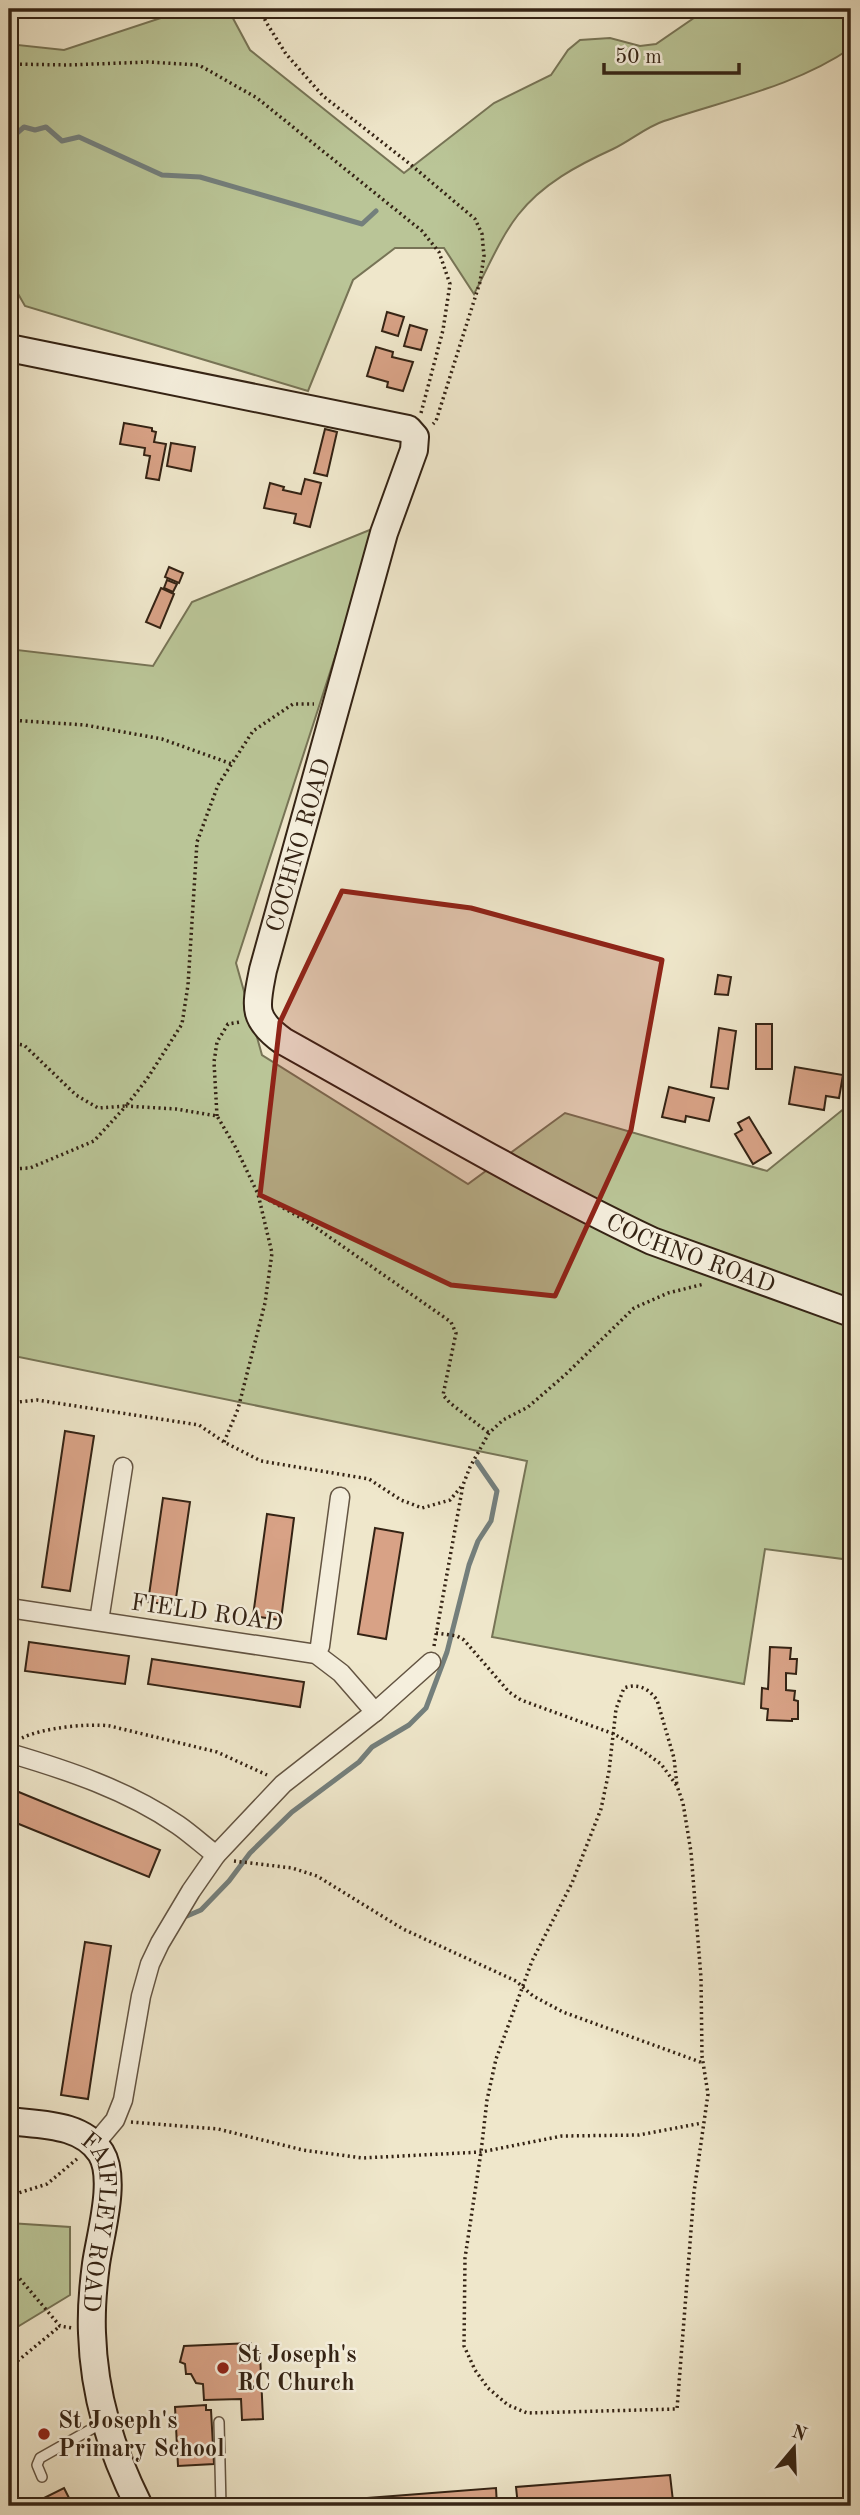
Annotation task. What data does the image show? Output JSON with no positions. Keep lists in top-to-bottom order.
{
  "streets": {
    "street": ["COCHNO ROAD", "FIELD ROAD", "FAIFLEY ROAD"]
  },
  "places": ["St Joseph's RC Church", "St Joseph's Primary School"],
  "scale_bar": "50 m",
  "north": "top"
}
